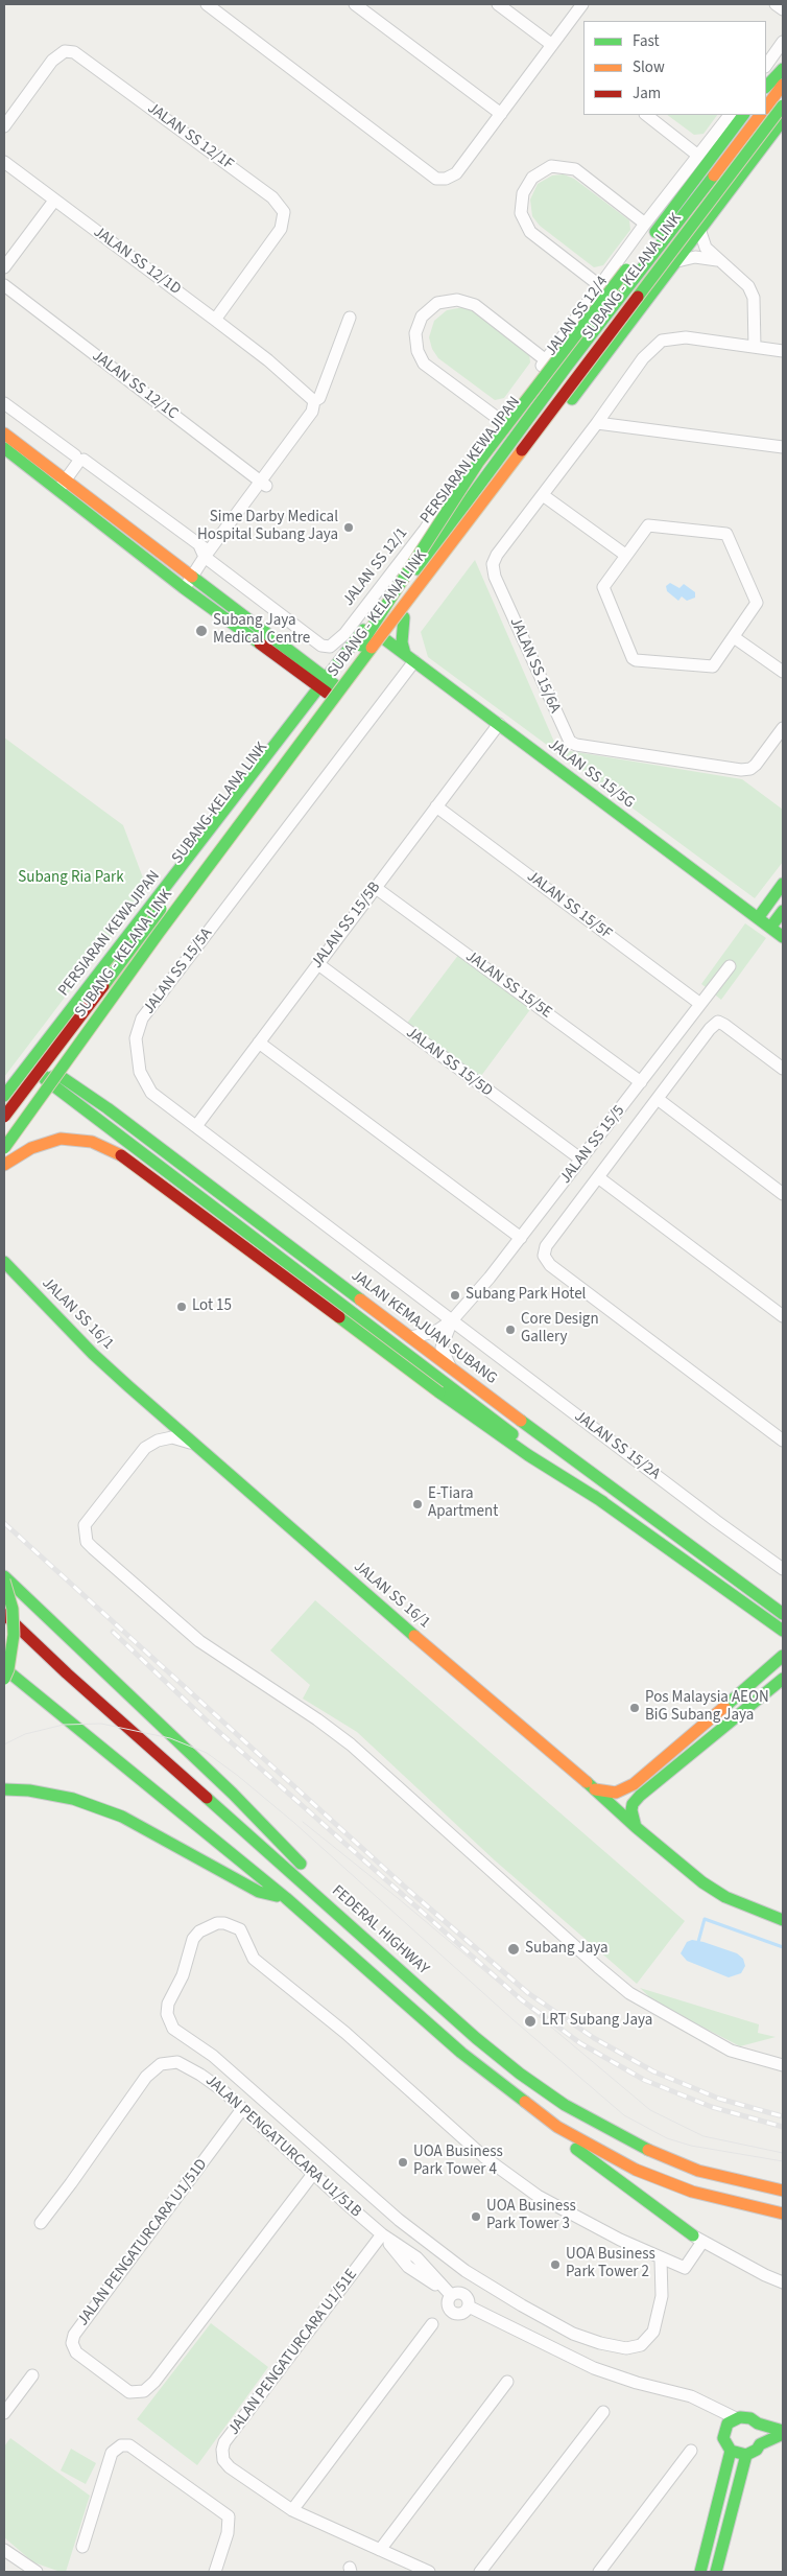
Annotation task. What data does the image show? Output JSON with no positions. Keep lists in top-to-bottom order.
{
  "streets": {
    "main road": [
      "SUBANG - KELANA LINK",
      "PERSIARAN KEWAJIPAN",
      "JALAN SS 15/5G",
      "SUBANG-KELANA LINK",
      "JALAN SS 16/1",
      "JALAN KEMAJUAN SUBANG",
      "FEDERAL HIGHWAY"
    ],
    "street": [
      "JALAN SS 12/1F",
      "JALAN SS 12/1D",
      "JALAN SS 12/4",
      "JALAN SS 12/1C",
      "JALAN SS 12/1",
      "JALAN SS 15/6A",
      "JALAN SS 15/5F",
      "JALAN SS 15/5B",
      "JALAN SS 15/5A",
      "JALAN SS 15/5E",
      "JALAN SS 15/5D",
      "JALAN SS 15/5",
      "JALAN SS 15/2A",
      "JALAN PENGATURCARA U1/51B",
      "JALAN PENGATURCARA U1/51D",
      "JALAN PENGATURCARA U1/51E"
    ]
  },
  "crossings": [
    ["JALAN SS 12/1F", "JALAN SS 12/1D"],
    ["SUBANG - KELANA LINK", "SUBANG-KELANA LINK"],
    ["JALAN SS 12/4", "JALAN SS 12/1"],
    ["JALAN SS 15/5G", "JALAN SS 15/5B"],
    ["JALAN SS 15/5G", "JALAN SS 15/5A"],
    ["JALAN SS 15/5F", "JALAN SS 15/5B"],
    ["JALAN SS 15/5F", "JALAN SS 15/5"],
    ["JALAN SS 15/5B", "JALAN SS 15/5A"],
    ["JALAN SS 15/5B", "JALAN SS 15/5E"],
    ["JALAN SS 15/5B", "JALAN SS 15/5D"],
    ["JALAN SS 15/5A", "JALAN SS 15/5"],
    ["JALAN SS 15/5A", "JALAN SS 15/2A"],
    ["JALAN SS 15/5E", "JALAN SS 15/5"],
    ["JALAN SS 15/5D", "JALAN SS 15/5"],
    ["JALAN SS 15/5", "JALAN KEMAJUAN SUBANG"],
    ["JALAN SS 15/5", "JALAN SS 15/2A"],
    ["JALAN PENGATURCARA U1/51B", "JALAN PENGATURCARA U1/51D"],
    ["JALAN PENGATURCARA U1/51B", "JALAN PENGATURCARA U1/51E"]
  ],
  "parks": ["Subang Ria Park"],
  "places": [
    "Sime Darby Medical Hospital Subang Jaya",
    "Subang Jaya Medical Centre",
    "Subang Park Hotel",
    "Lot 15",
    "Core Design Gallery",
    "E-Tiara Apartment",
    "Pos Malaysia AEON BiG Subang Jaya",
    "Subang Jaya",
    "LRT Subang Jaya",
    "UOA Business Park Tower 4",
    "UOA Business Park Tower 3",
    "UOA Business Park Tower 2"
  ],
  "legend": ["Fast", "Slow", "Jam"]
}
